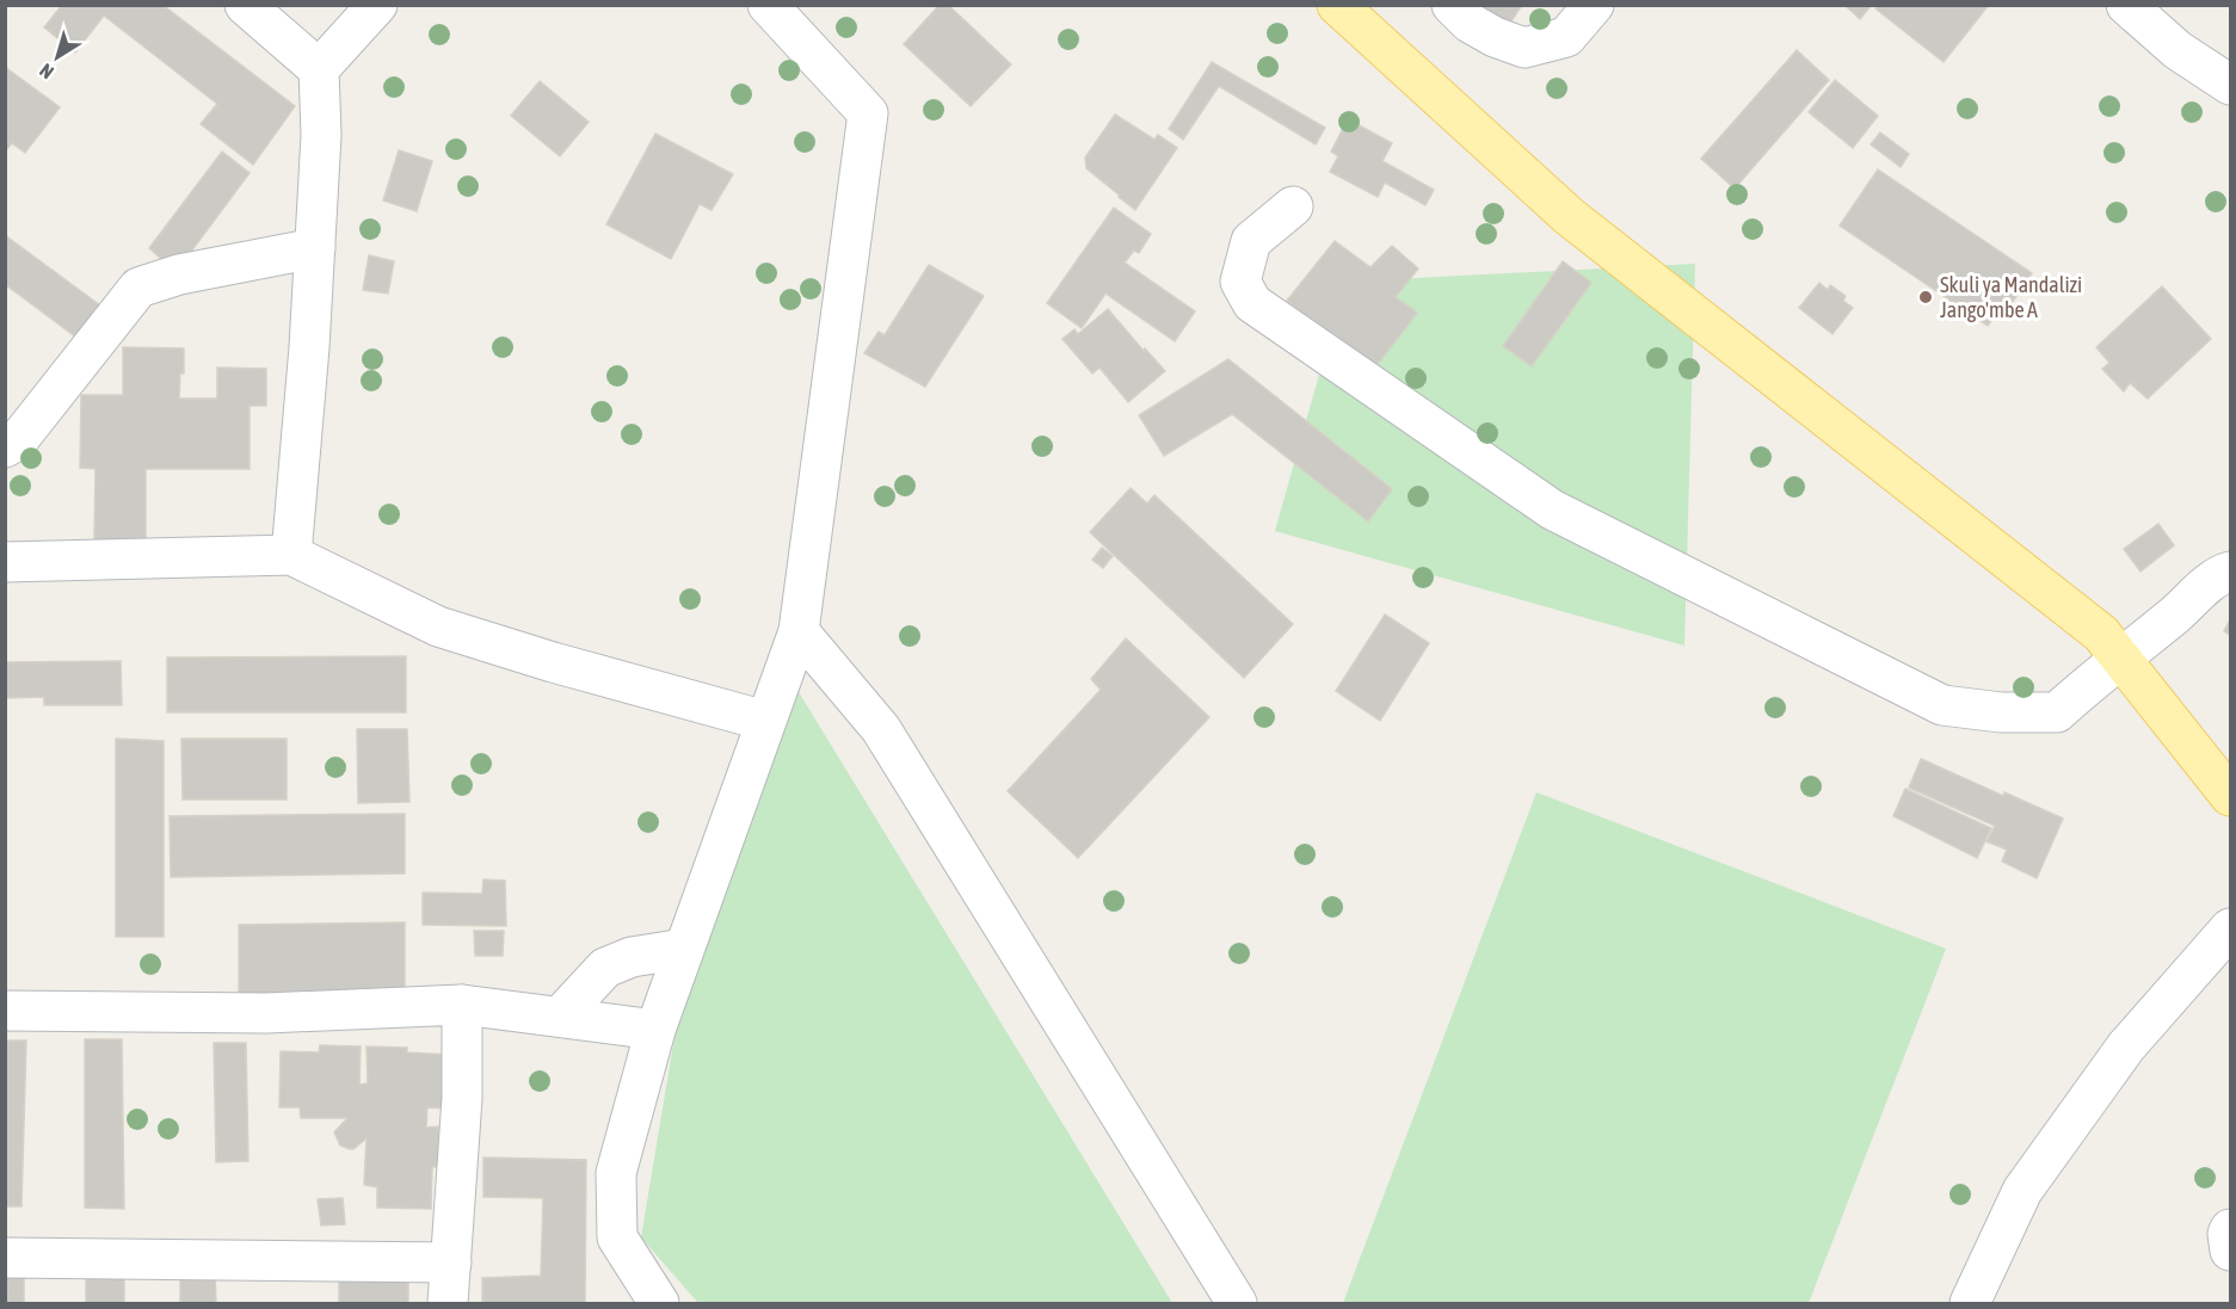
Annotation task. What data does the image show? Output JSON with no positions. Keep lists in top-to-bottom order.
{
  "places": ["Skuli ya Mandalizi Jango'mbe A"],
  "north": "bottom left"
}
